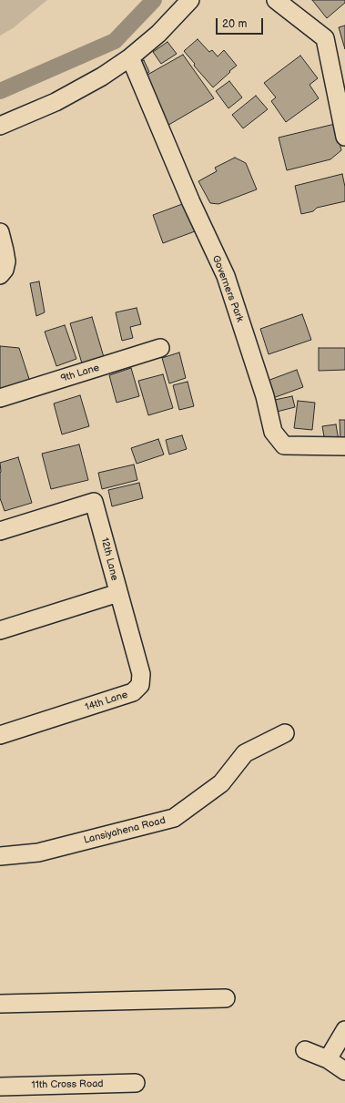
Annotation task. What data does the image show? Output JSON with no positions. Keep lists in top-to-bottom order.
{
  "streets": {
    "street": [
      "Governers Park",
      "9th Lane",
      "12th Lane",
      "14th Lane",
      "Lansiyahena Road",
      "11th Cross Road"
    ]
  },
  "crossings": [
    ["12th Lane", "14th Lane"]
  ],
  "scale_bar": "20 m"
}
